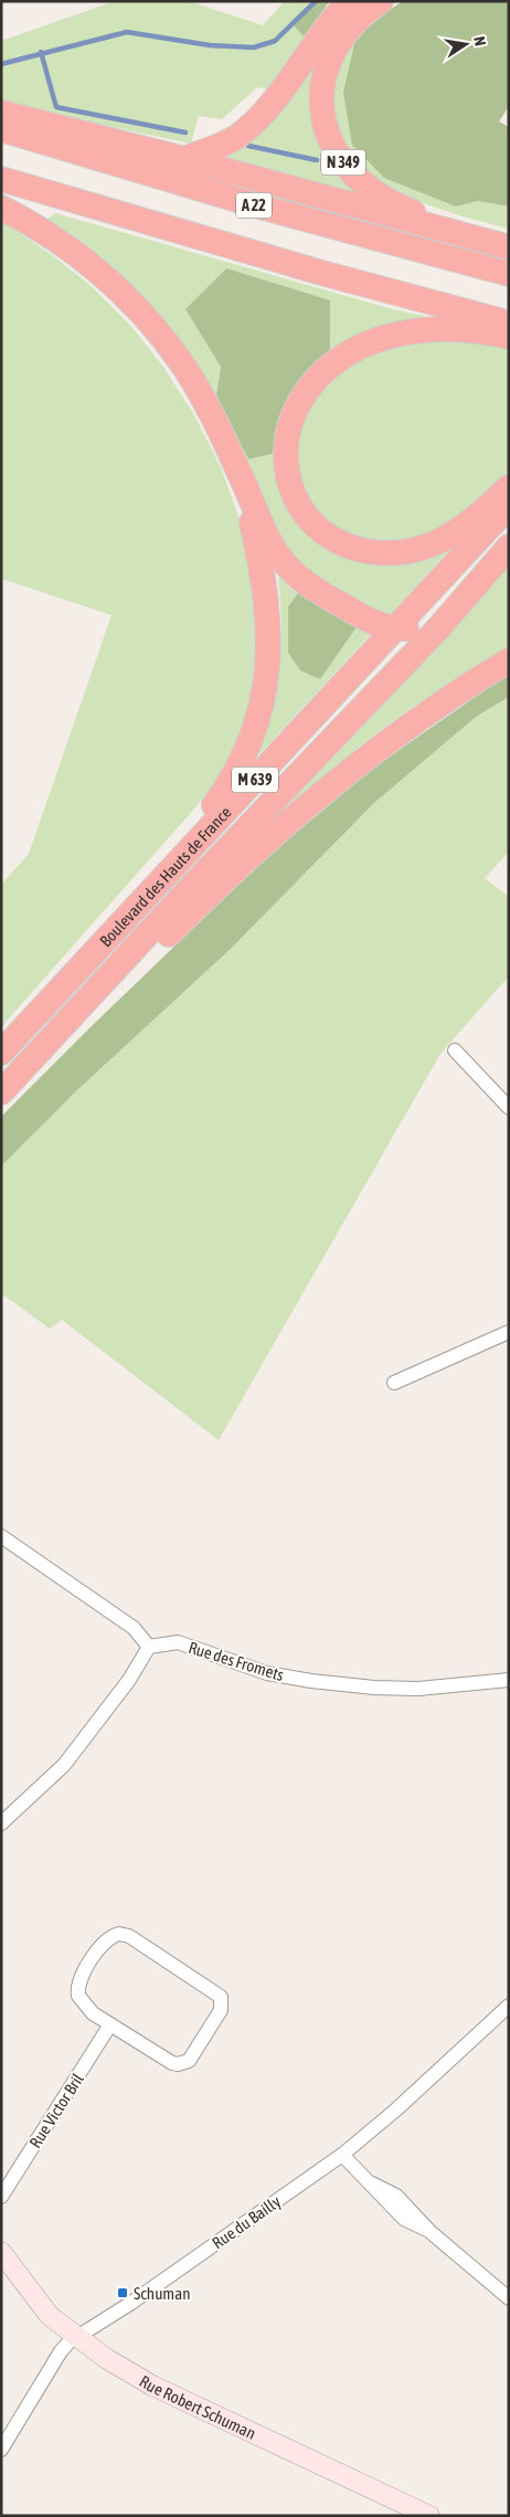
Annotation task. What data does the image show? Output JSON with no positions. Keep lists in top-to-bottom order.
{
  "streets": {
    "highway": [
      "N 349",
      "A 22",
      "M 639",
      "Boulevard des Hauts de France"
    ],
    "main road": ["Rue Robert Schuman"],
    "street": ["Rue des Fromets", "Rue Victor Bril", "Rue du Bailly"]
  },
  "crossings": [
    ["Rue du Bailly", "Rue Robert Schuman"]
  ],
  "places": {
    "transit": ["Schuman"]
  },
  "north": "right"
}
